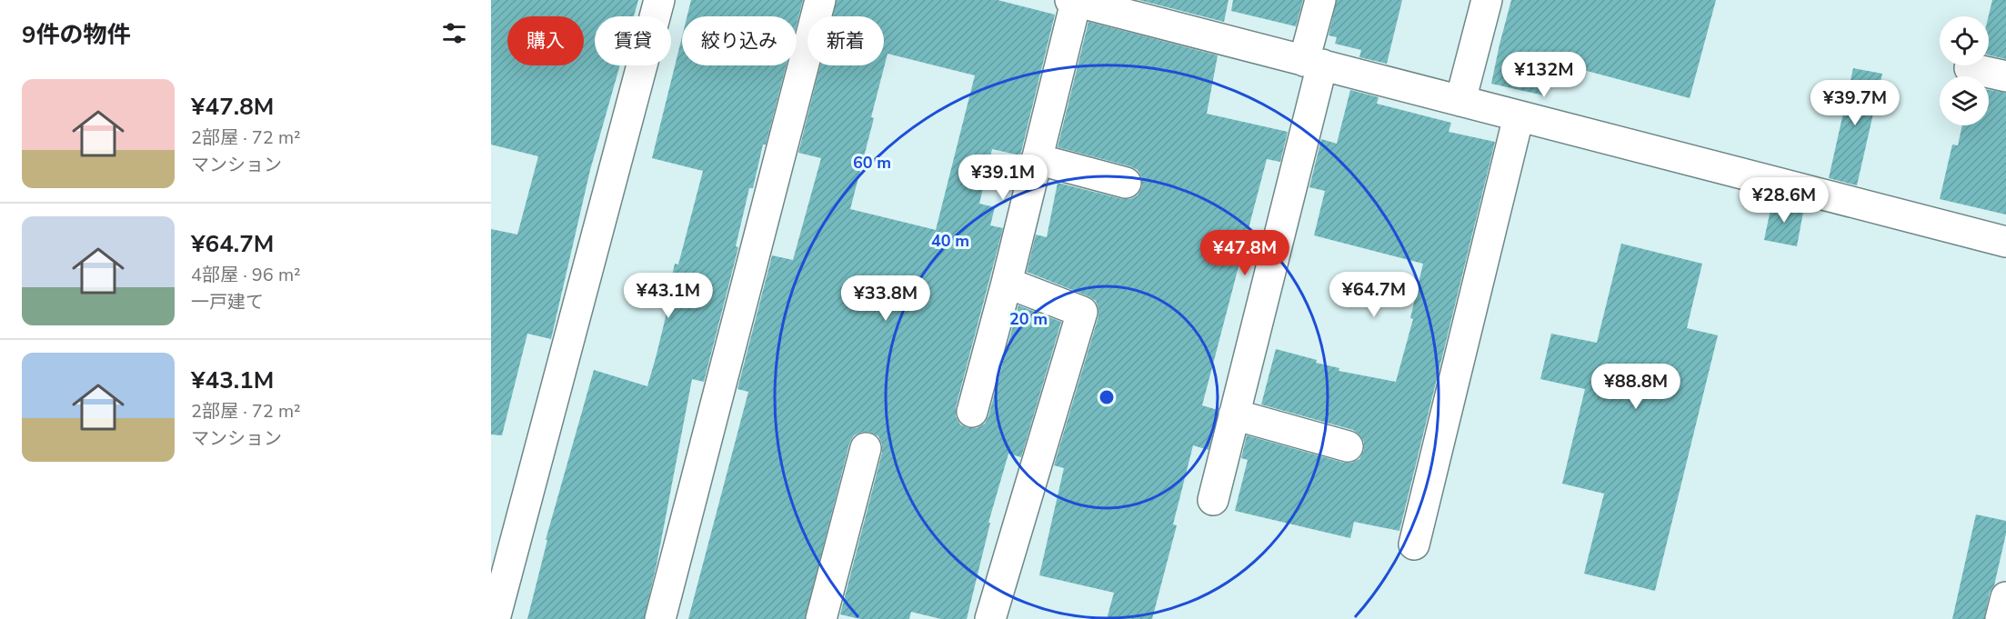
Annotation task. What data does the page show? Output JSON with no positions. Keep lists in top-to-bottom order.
{
  "page": {
    "heading": "9件の物件",
    "chip": [
      "購入",
      "賃貸",
      "絞り込み",
      "新着"
    ],
    "price": [
      "¥132M",
      "¥39.7M",
      "¥39.1M",
      "¥28.6M",
      "¥47.8M",
      "¥64.7M",
      "¥43.1M",
      "¥33.8M",
      "¥88.8M"
    ],
    "list": [
      {
        "name": "¥47.8M",
        "note": "2部屋 · 72 m² · マンション"
      },
      {
        "name": "¥64.7M",
        "note": "4部屋 · 96 m² · 一戸建て"
      },
      {
        "name": "¥43.1M",
        "note": "2部屋 · 72 m² · マンション"
      }
    ]
  },
  "rings": ["60 m", "40 m", "20 m"]
}
